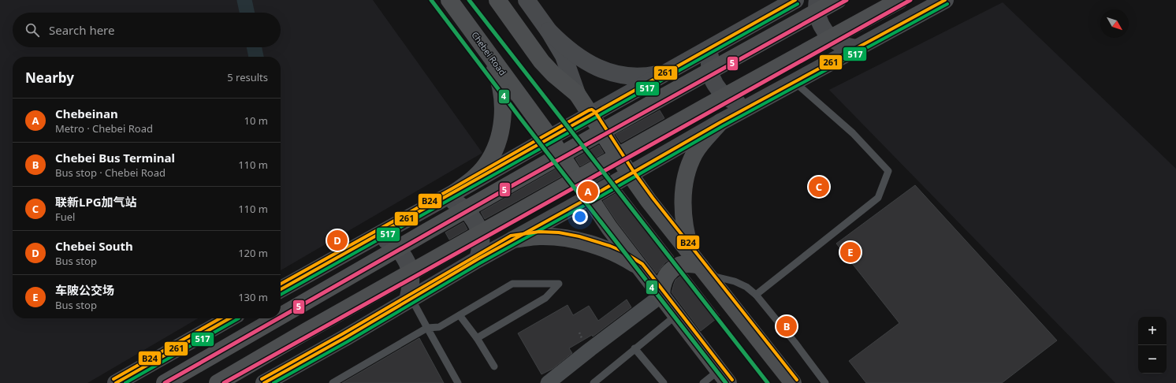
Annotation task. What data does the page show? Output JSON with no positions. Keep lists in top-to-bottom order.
{
  "streets": {
    "main road": ["Chebei Road"]
  },
  "lines": [
    "metro line 5",
    "transit line 4",
    "transit line 261",
    "transit line 517",
    "transit line B24"
  ],
  "north": "bottom right",
  "page": {
    "search": "Search here",
    "heading": ["Nearby", "5 results"],
    "list": [
      {
        "mark": "A",
        "name": "Chebeinan",
        "note": "Metro · Chebei Road",
        "value": "10 m"
      },
      {
        "mark": "B",
        "name": "Chebei Bus Terminal",
        "note": "Bus stop · Chebei Road",
        "value": "110 m"
      },
      {
        "mark": "C",
        "name": "联新LPG加气站",
        "note": "Fuel",
        "value": "110 m"
      },
      {
        "mark": "D",
        "name": "Chebei South",
        "note": "Bus stop",
        "value": "120 m"
      },
      {
        "mark": "E",
        "name": "车陂公交场",
        "note": "Bus stop",
        "value": "130 m"
      }
    ],
    "pins": [
      "C",
      "A",
      "D",
      "E",
      "B"
    ],
    "map_buttons": ["+", "−"]
  }
}
